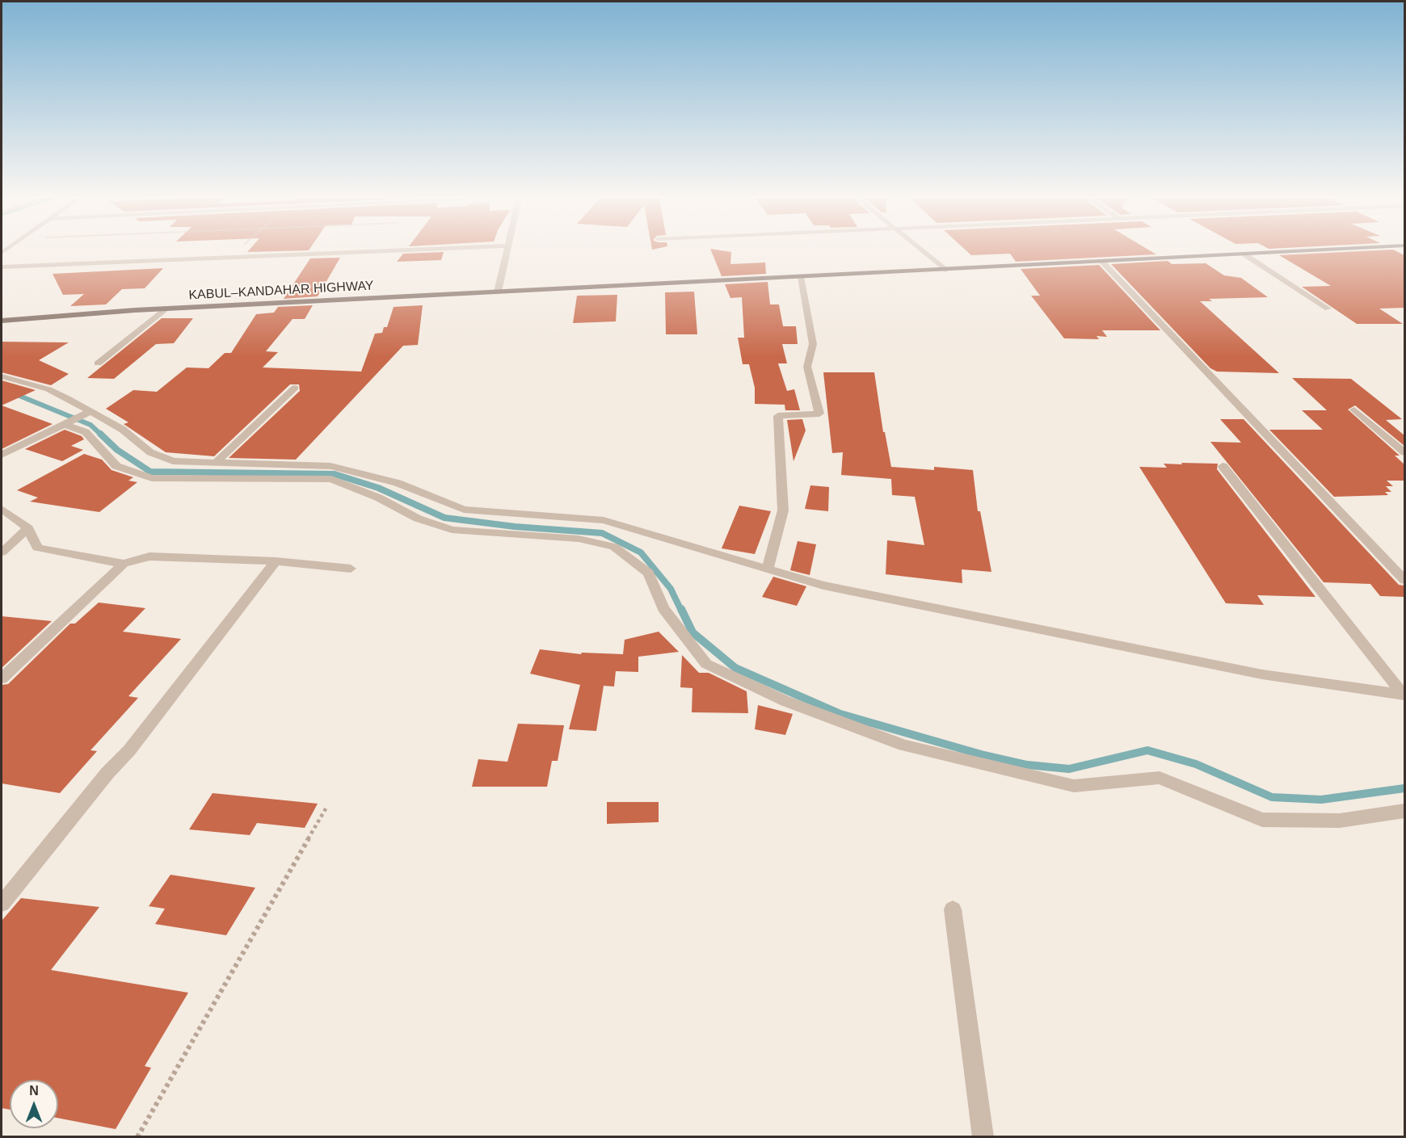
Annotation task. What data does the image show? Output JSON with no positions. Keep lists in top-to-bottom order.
{
  "streets": {
    "main road": ["KABUL–KANDAHAR HIGHWAY"]
  },
  "north": "top"
}
